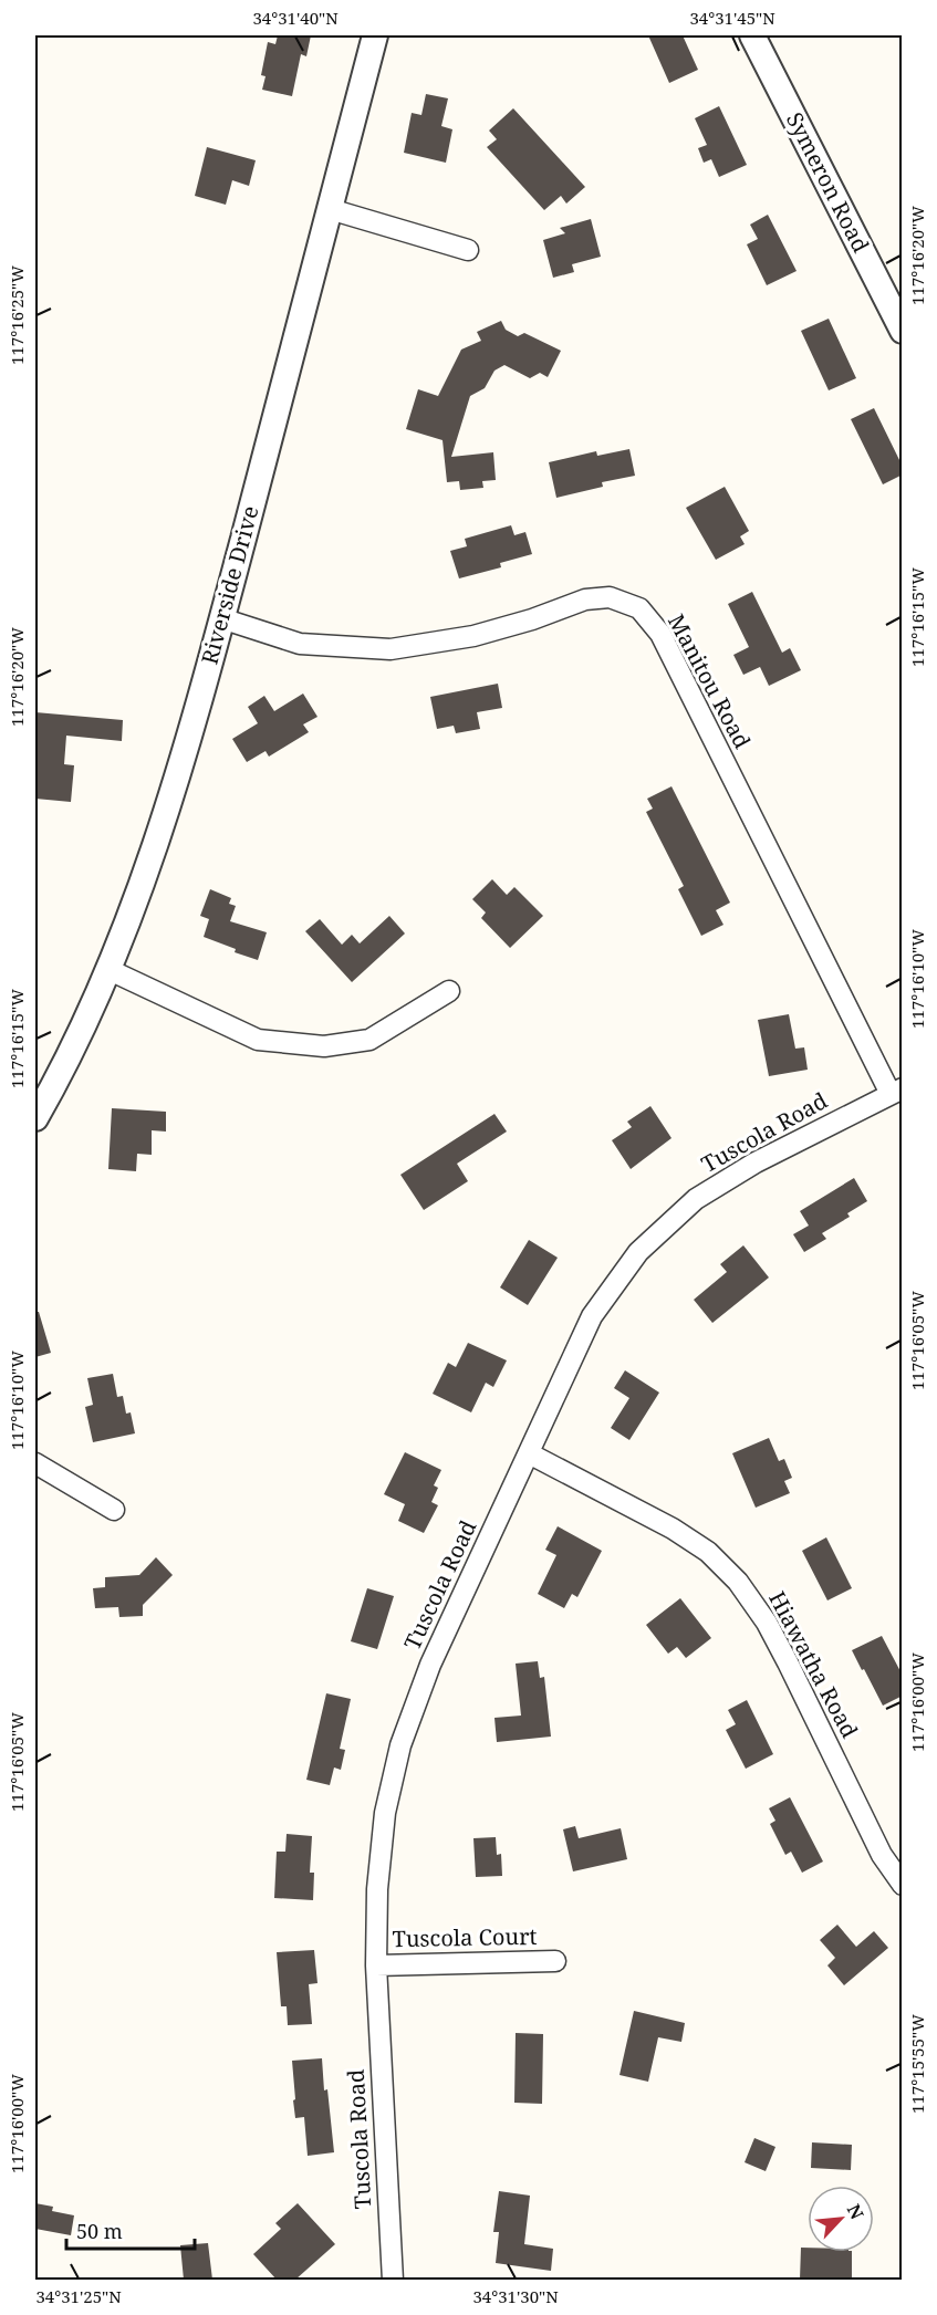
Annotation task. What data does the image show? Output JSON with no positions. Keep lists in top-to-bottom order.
{
  "streets": {
    "street": [
      "Symeron Road",
      "Riverside Drive",
      "Manitou Road",
      "Tuscola Road",
      "Hiawatha Road",
      "Tuscola Court"
    ]
  },
  "crossings": [
    ["Riverside Drive", "Manitou Road"],
    ["Manitou Road", "Tuscola Road"],
    ["Tuscola Road", "Hiawatha Road"],
    ["Tuscola Road", "Tuscola Court"]
  ],
  "scale_bar": "50 m",
  "north": "top right",
  "coordinates": [
    "34°31'40\"N",
    "34°31'45\"N",
    "117°16'20\"W",
    "117°16'25\"W",
    "117°16'15\"W",
    "117°16'10\"W",
    "117°16'05\"W",
    "117°16'00\"W",
    "117°15'55\"W",
    "34°31'25\"N",
    "34°31'30\"N"
  ]
}
